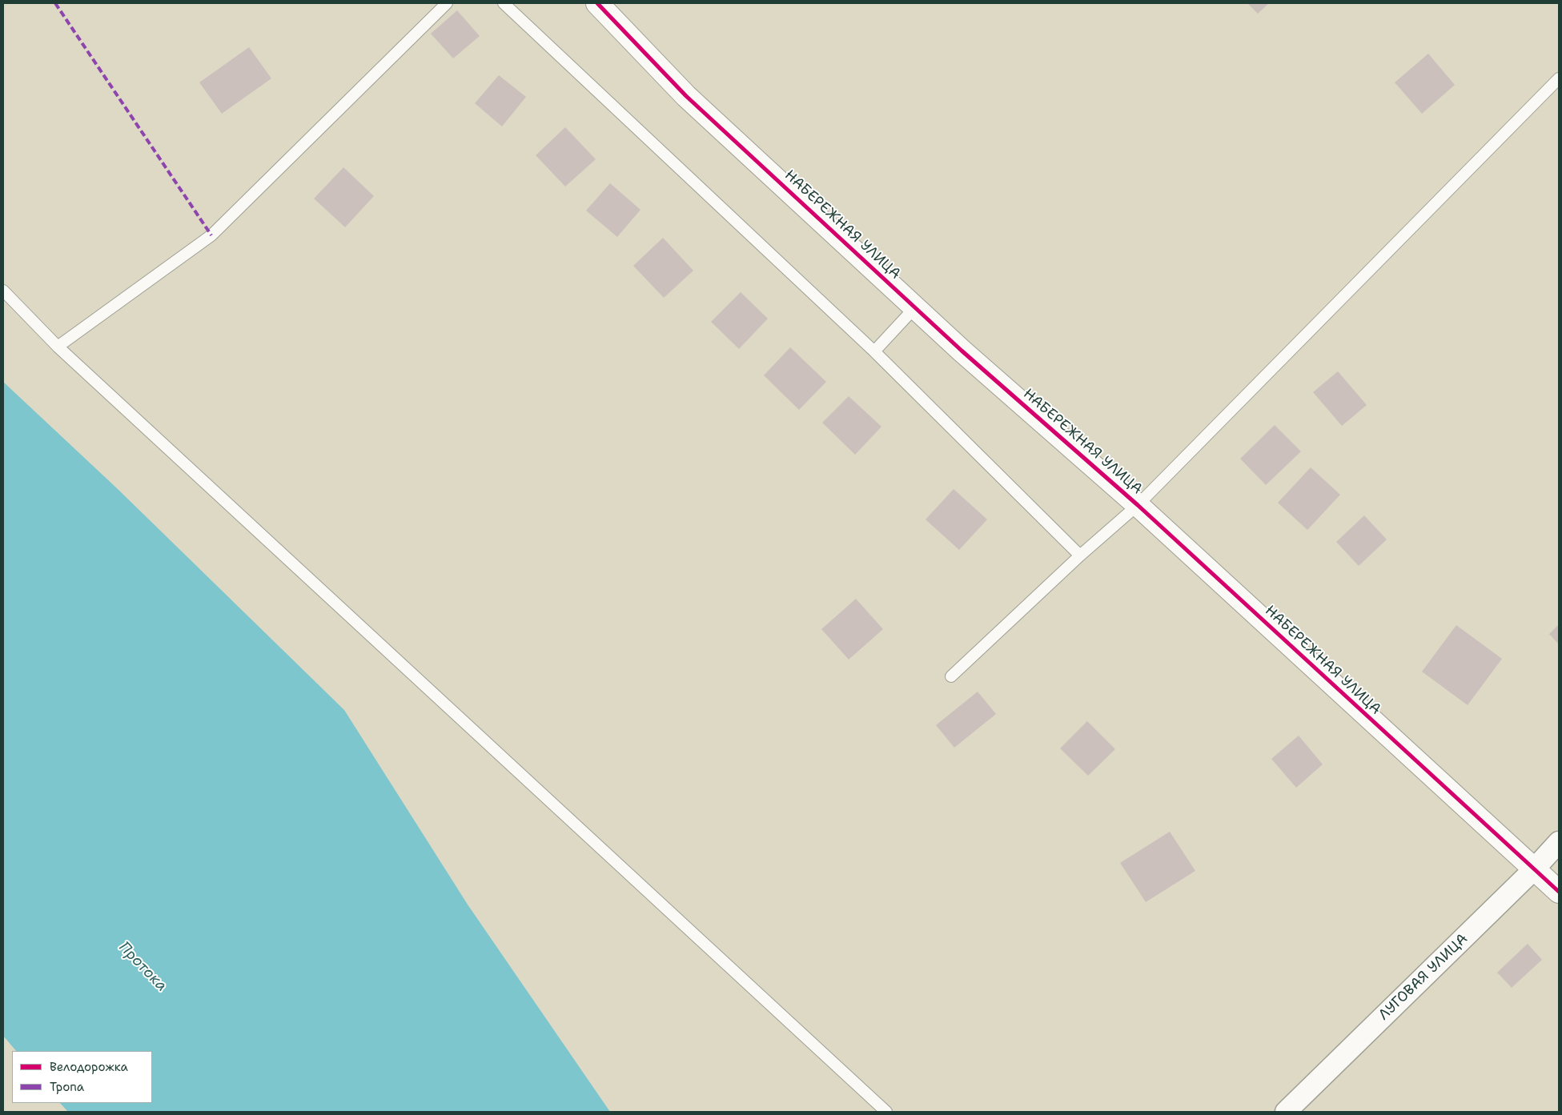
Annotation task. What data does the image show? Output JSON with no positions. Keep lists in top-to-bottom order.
{
  "streets": {
    "street": ["НАБЕРЕЖНАЯ УЛИЦА", "ЛУГОВАЯ УЛИЦА"]
  },
  "crossings": [
    ["НАБЕРЕЖНАЯ УЛИЦА", "ЛУГОВАЯ УЛИЦА"]
  ],
  "water": ["Протока"],
  "legend": ["Велодорожка", "Тропа"]
}
